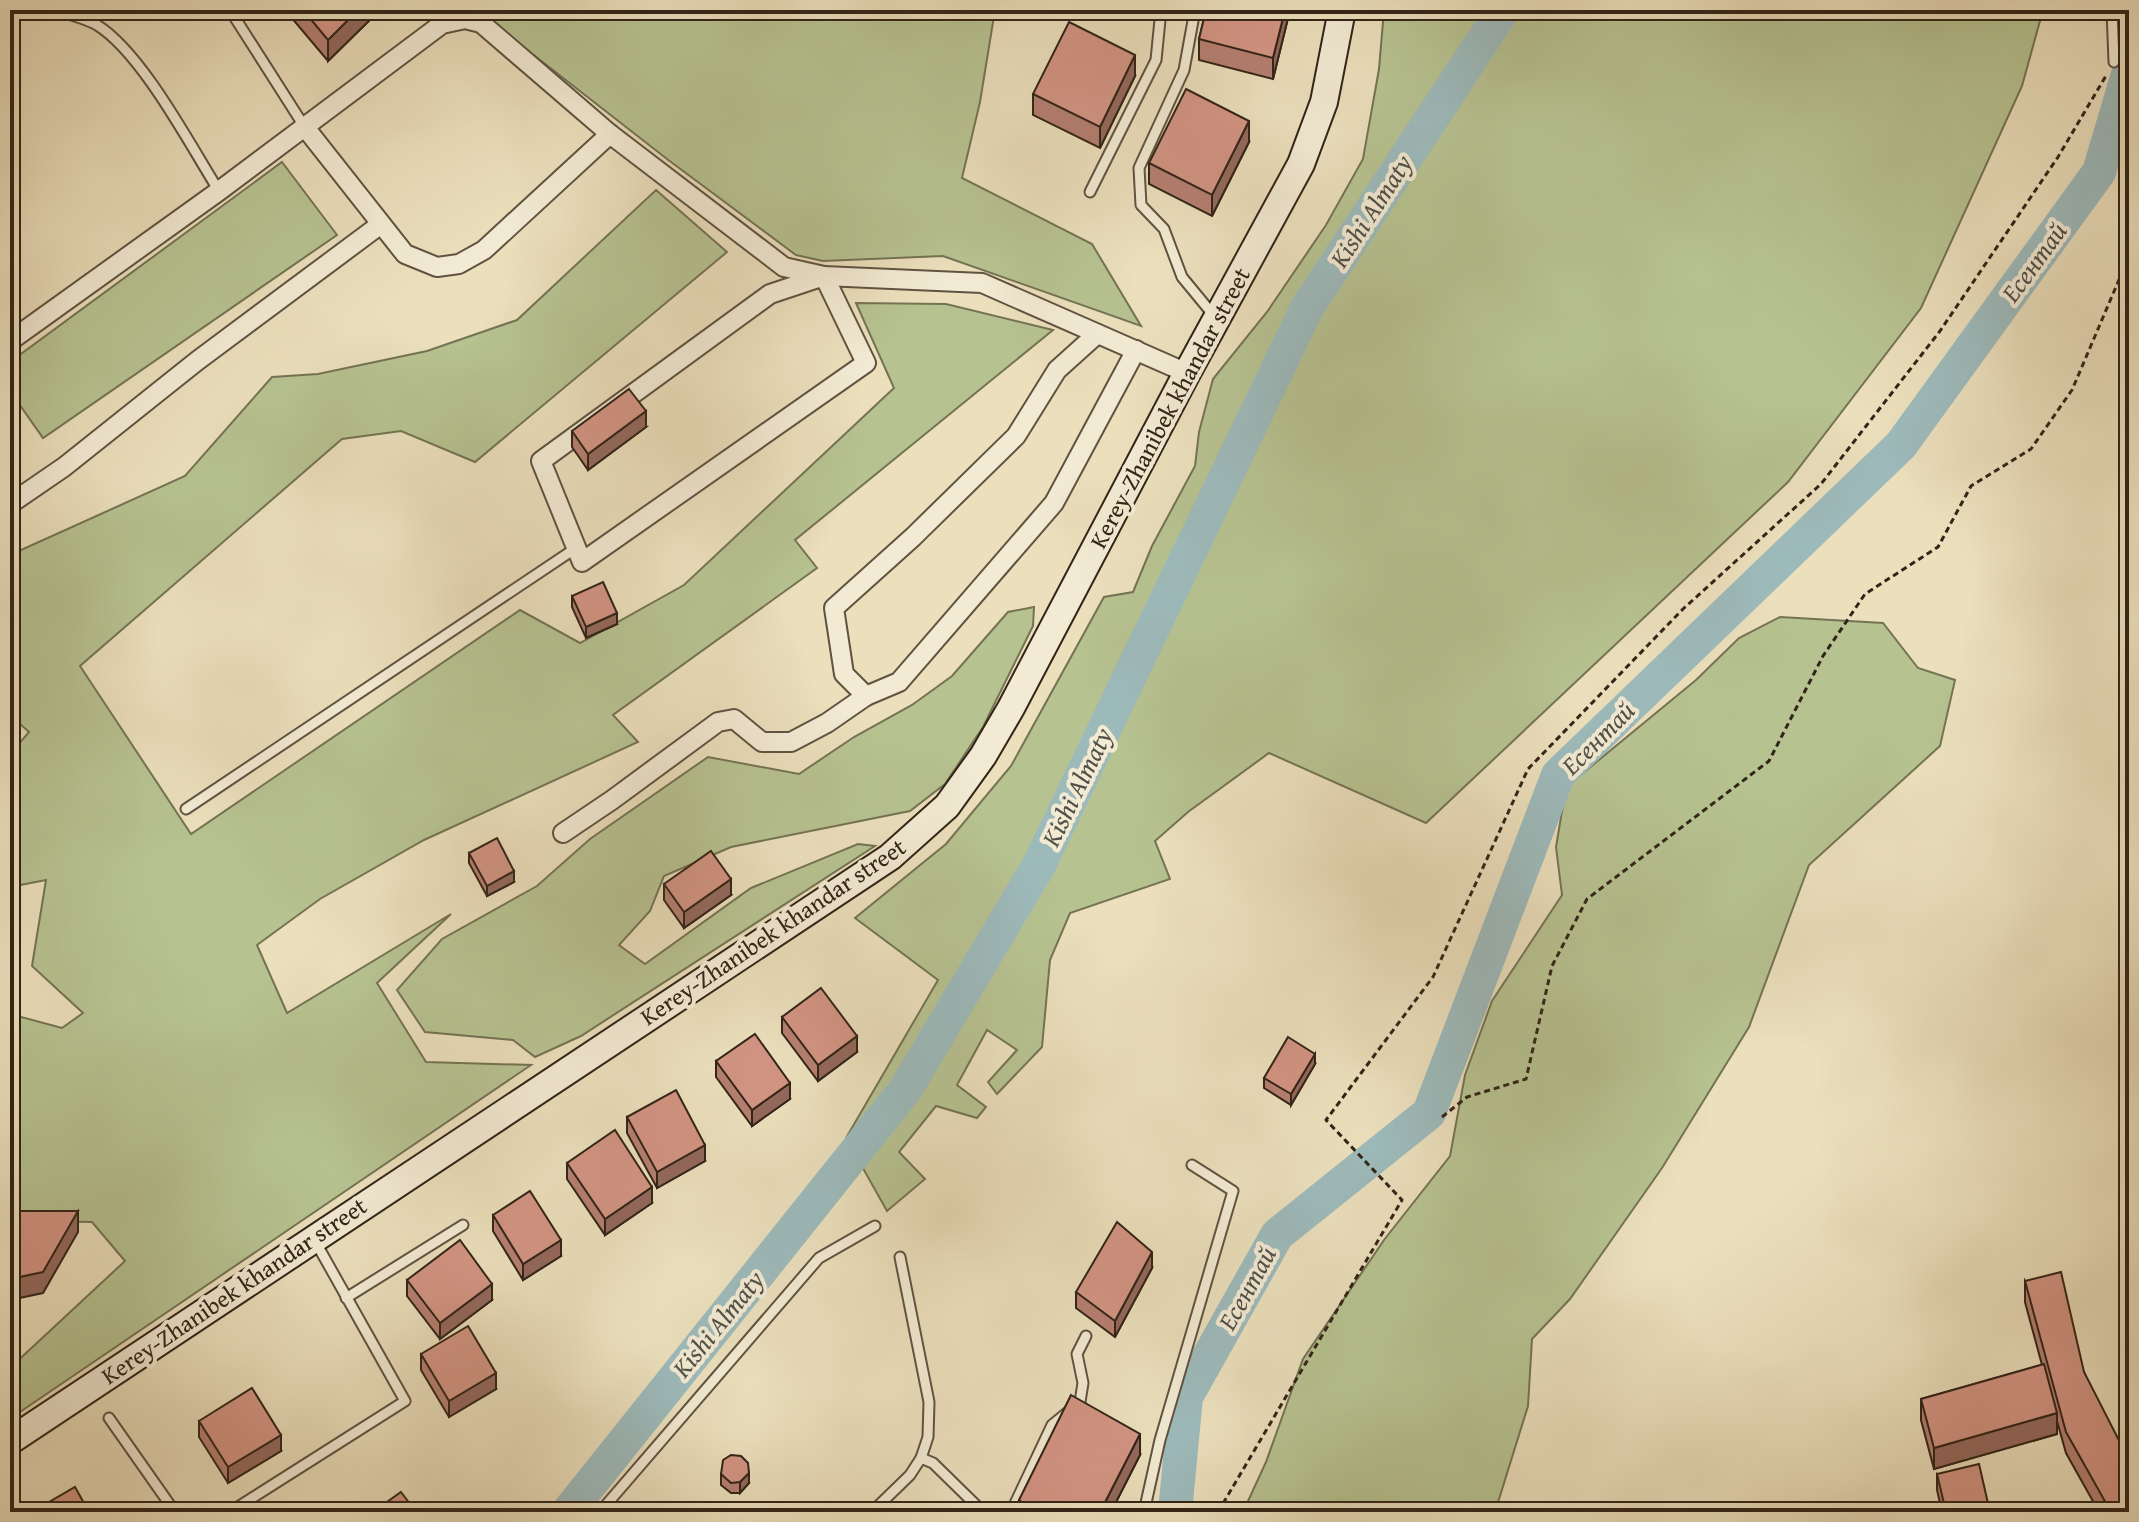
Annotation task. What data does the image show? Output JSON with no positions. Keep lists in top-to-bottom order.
{
  "streets": {
    "main road": ["Kerey-Zhanibek khandar street"]
  },
  "water": ["Kіshі Almaty", "Есентай"]
}
